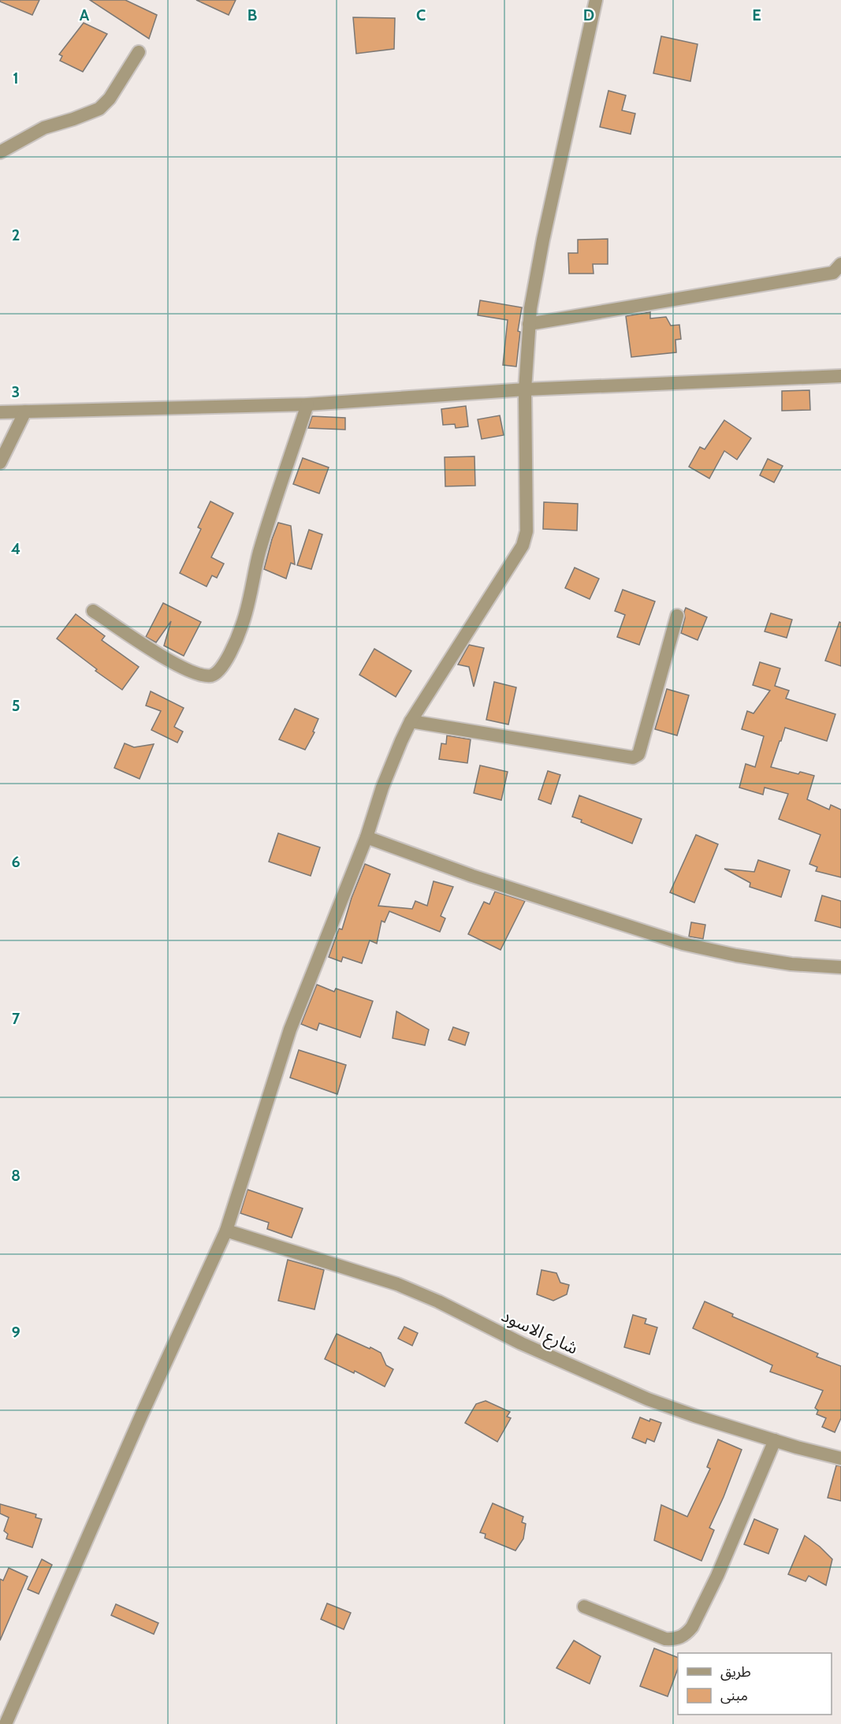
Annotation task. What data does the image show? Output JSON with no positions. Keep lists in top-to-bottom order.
{
  "streets": {
    "street": ["شارع الاسود"]
  },
  "legend": ["طريق", "مبنى"],
  "grid": {
    "columns": [
      "A",
      "B",
      "C",
      "D",
      "E"
    ],
    "rows": [
      "1",
      "2",
      "3",
      "4",
      "5",
      "6",
      "7",
      "8",
      "9"
    ]
  }
}
